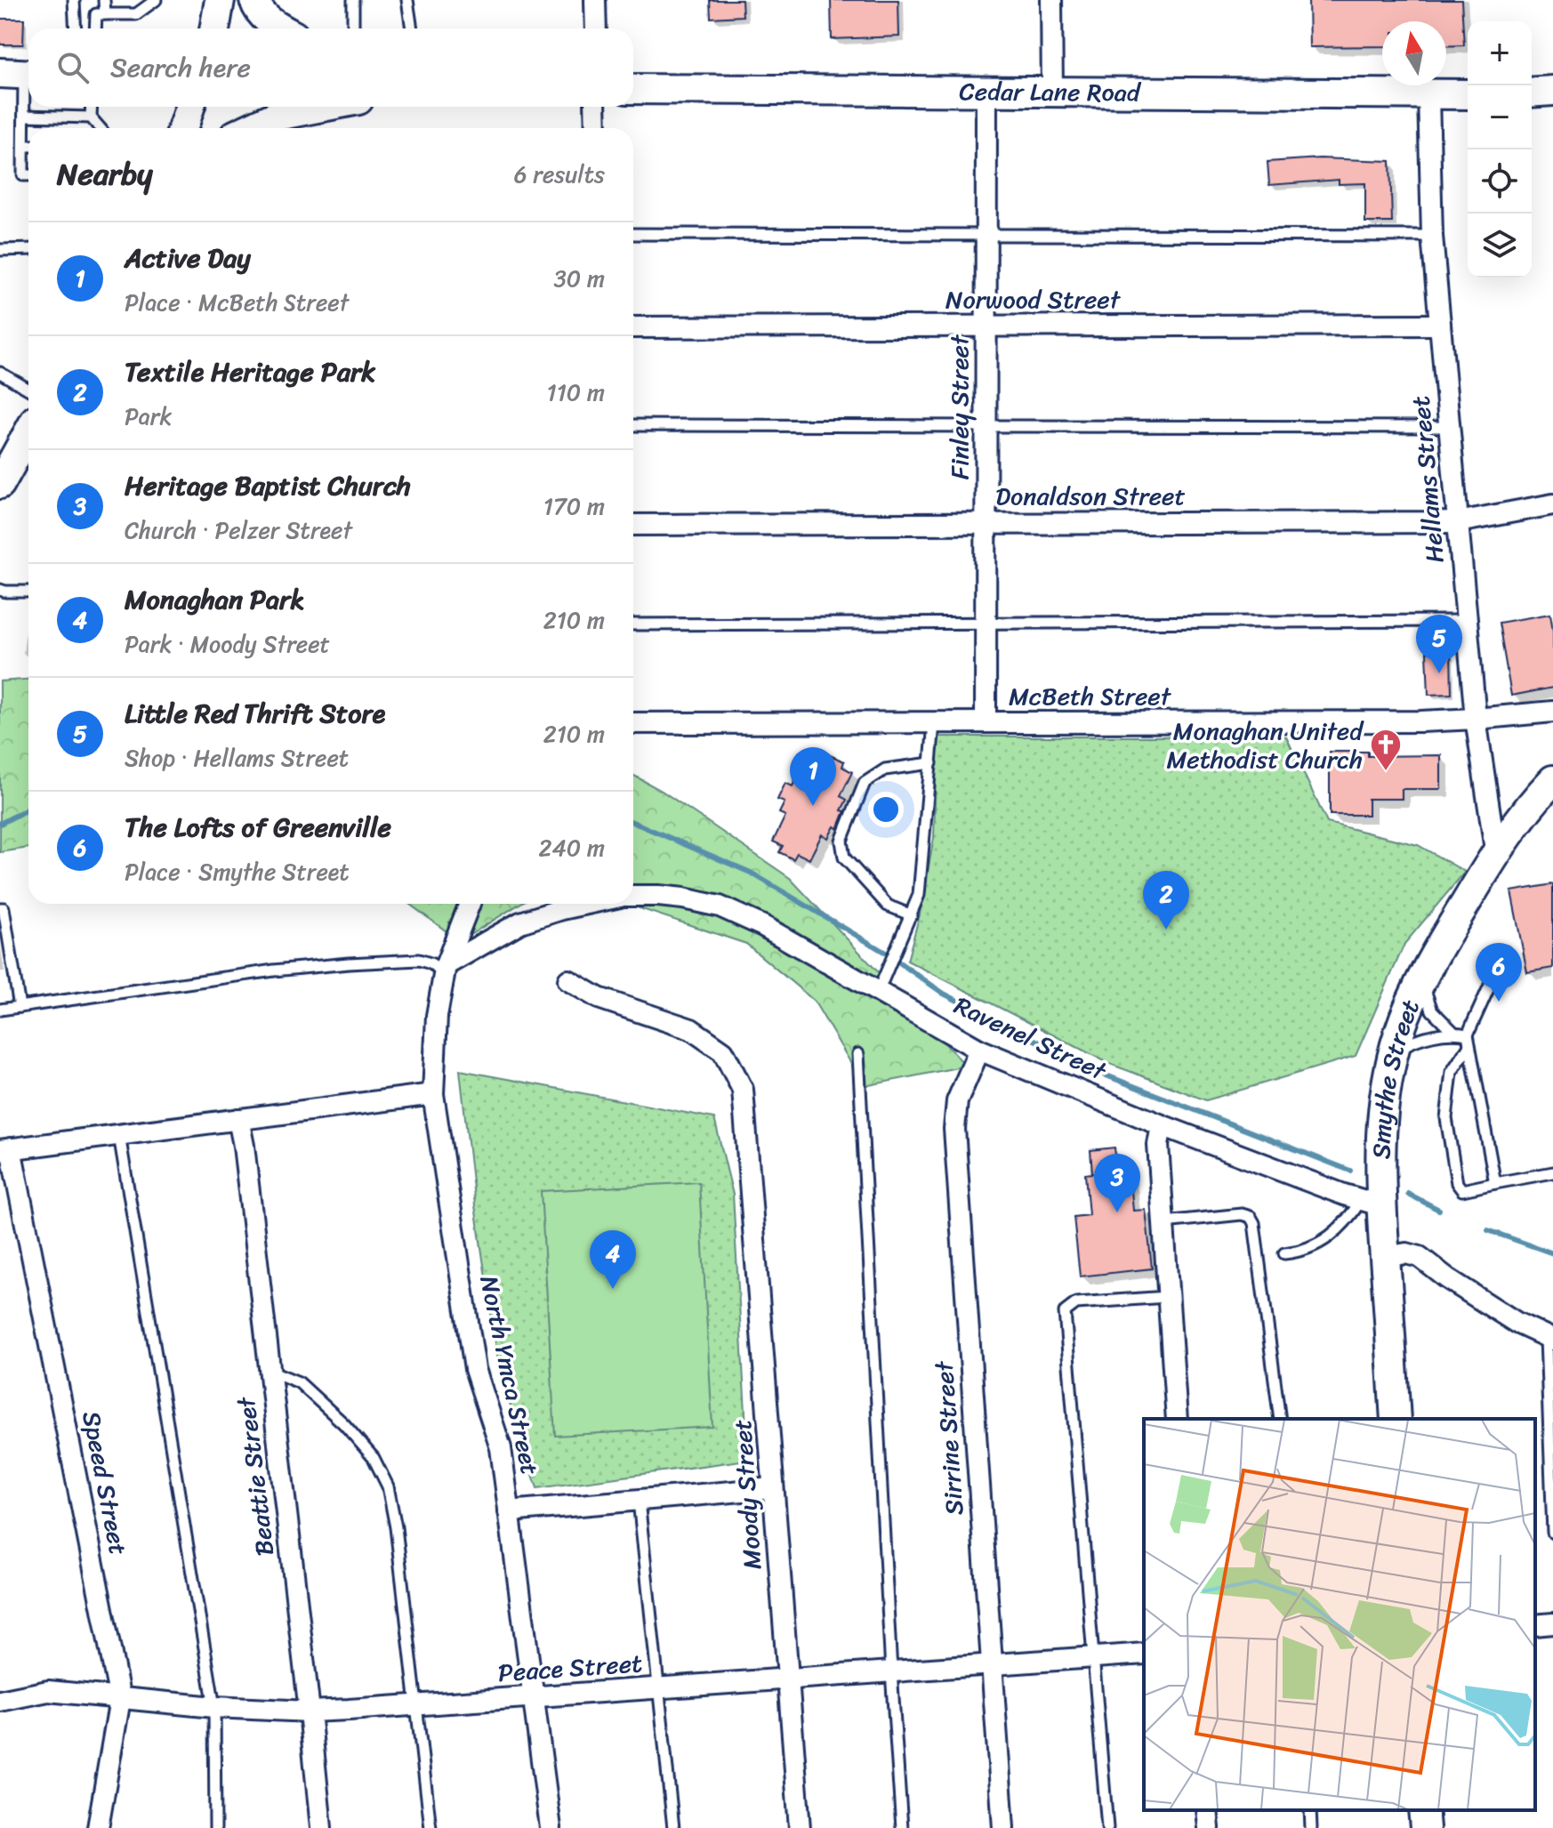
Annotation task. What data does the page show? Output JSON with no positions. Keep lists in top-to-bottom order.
{
  "streets": {
    "main road": ["Cedar Lane Road", "Smythe Street"],
    "street": [
      "Norwood Street",
      "Finley Street",
      "Hellams Street",
      "Donaldson Street",
      "McBeth Street",
      "Ravenel Street",
      "North Ymca Street",
      "Sirrine Street",
      "Beattie Street",
      "Speed Street",
      "Moody Street",
      "Peace Street"
    ]
  },
  "crossings": [
    ["Cedar Lane Road", "Finley Street"],
    ["Cedar Lane Road", "Hellams Street"],
    ["Norwood Street", "Finley Street"],
    ["Norwood Street", "Hellams Street"],
    ["Finley Street", "Donaldson Street"],
    ["Finley Street", "McBeth Street"],
    ["Hellams Street", "Donaldson Street"],
    ["Hellams Street", "McBeth Street"],
    ["Hellams Street", "Smythe Street"],
    ["Ravenel Street", "Smythe Street"],
    ["Ravenel Street", "Sirrine Street"],
    ["North Ymca Street", "Peace Street"],
    ["Sirrine Street", "Peace Street"],
    ["Beattie Street", "Peace Street"],
    ["Speed Street", "Peace Street"],
    ["Moody Street", "Peace Street"]
  ],
  "places": {
    "church": ["Monaghan United Methodist Church"]
  },
  "north": "top",
  "page": {
    "map_buttons": ["+", "−"],
    "search": "Search here",
    "heading": ["Nearby", "6 results"],
    "list": [
      {
        "mark": "1",
        "name": "Active Day",
        "note": "Place · McBeth Street",
        "value": "30 m"
      },
      {
        "mark": "2",
        "name": "Textile Heritage Park",
        "note": "Park",
        "value": "110 m"
      },
      {
        "mark": "3",
        "name": "Heritage Baptist Church",
        "note": "Church · Pelzer Street",
        "value": "170 m"
      },
      {
        "mark": "4",
        "name": "Monaghan Park",
        "note": "Park · Moody Street",
        "value": "210 m"
      },
      {
        "mark": "5",
        "name": "Little Red Thrift Store",
        "note": "Shop · Hellams Street",
        "value": "210 m"
      },
      {
        "mark": "6",
        "name": "The Lofts of Greenville",
        "note": "Place · Smythe Street",
        "value": "240 m"
      }
    ],
    "pins": [
      "5",
      "1",
      "2",
      "6",
      "3",
      "4"
    ]
  }
}
